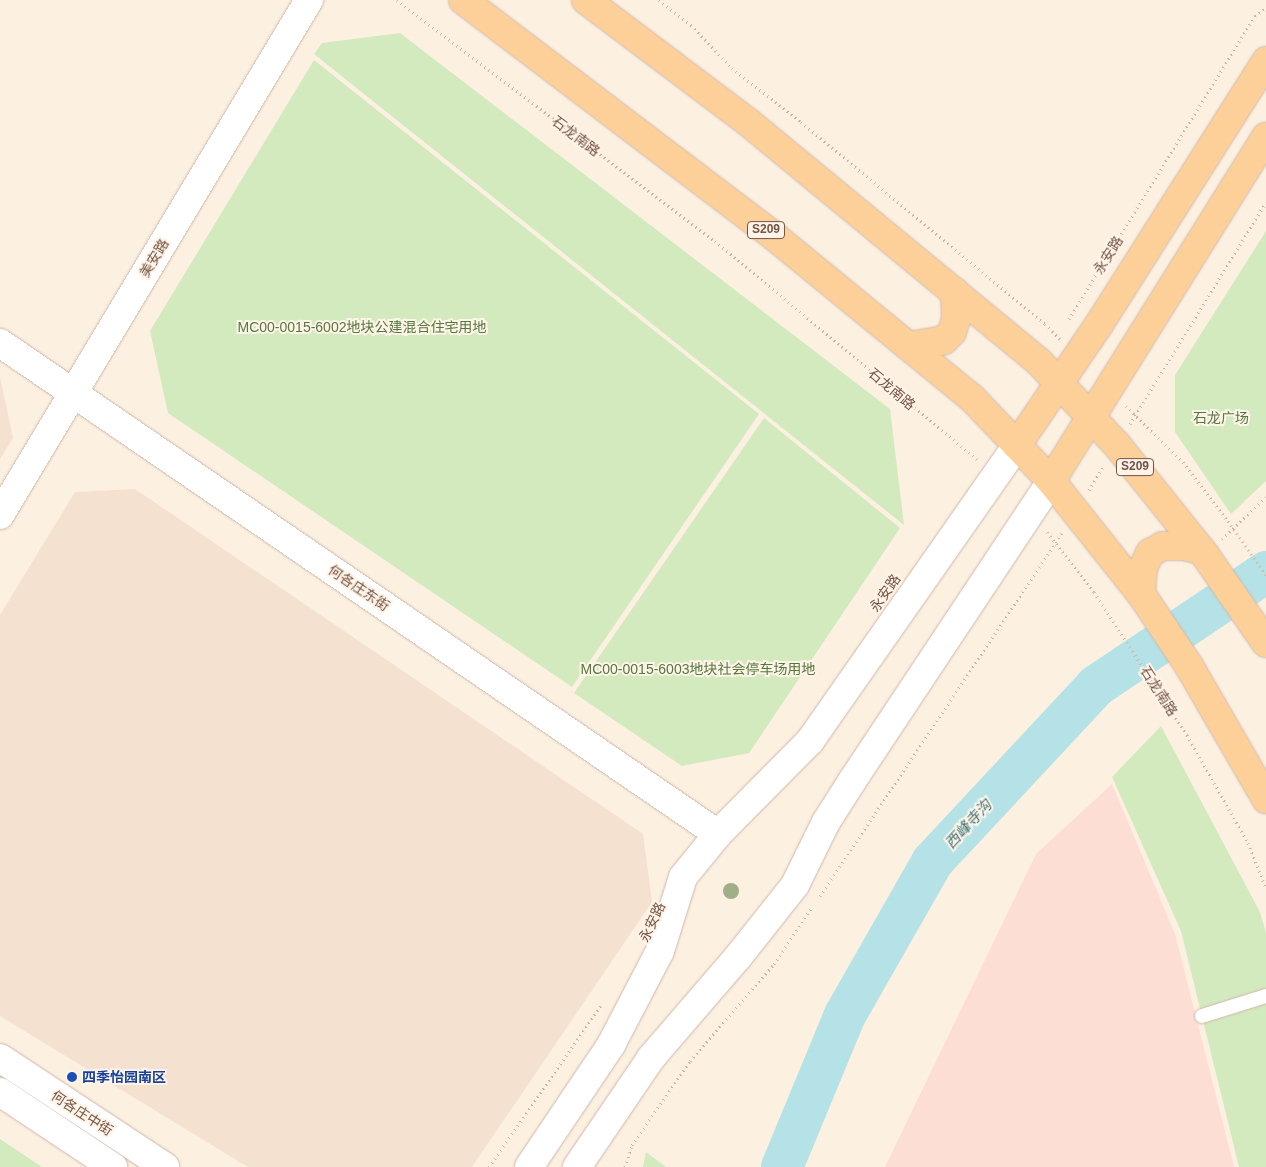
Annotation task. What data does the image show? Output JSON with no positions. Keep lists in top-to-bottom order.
{
  "streets": {
    "main road": [
      "S209",
      "美安路",
      "何各庄东街",
      "何各庄中街"
    ],
    "path": ["石龙南路", "永安路"]
  },
  "crossings": [
    ["美安路", "何各庄东街"]
  ],
  "water": ["西峰寺沟"],
  "parks": ["MC00-0015-6002地块公建混合住宅用地", "石龙广场", "MC00-0015-6003地块社会停车场用地"],
  "places": ["四季怡园南区"]
}
